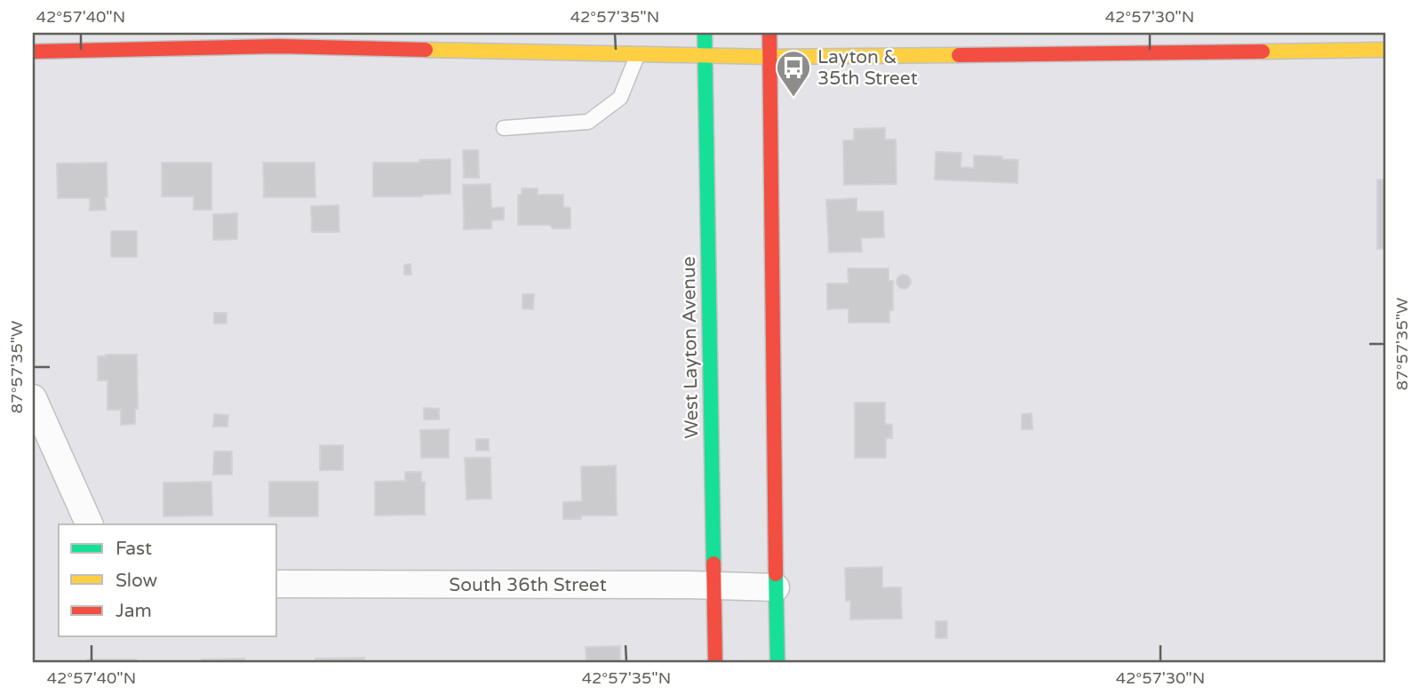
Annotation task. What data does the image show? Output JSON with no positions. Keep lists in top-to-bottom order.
{
  "streets": {
    "street": ["West Layton Avenue", "South 36th Street"]
  },
  "crossings": [
    ["West Layton Avenue", "South 36th Street"]
  ],
  "places": {
    "bus stop": ["Layton & 35th Street"]
  },
  "legend": ["Fast", "Slow", "Jam"],
  "coordinates": [
    "42°57'40\"N",
    "42°57'35\"N",
    "42°57'30\"N",
    "87°57'35\"W"
  ]
}
